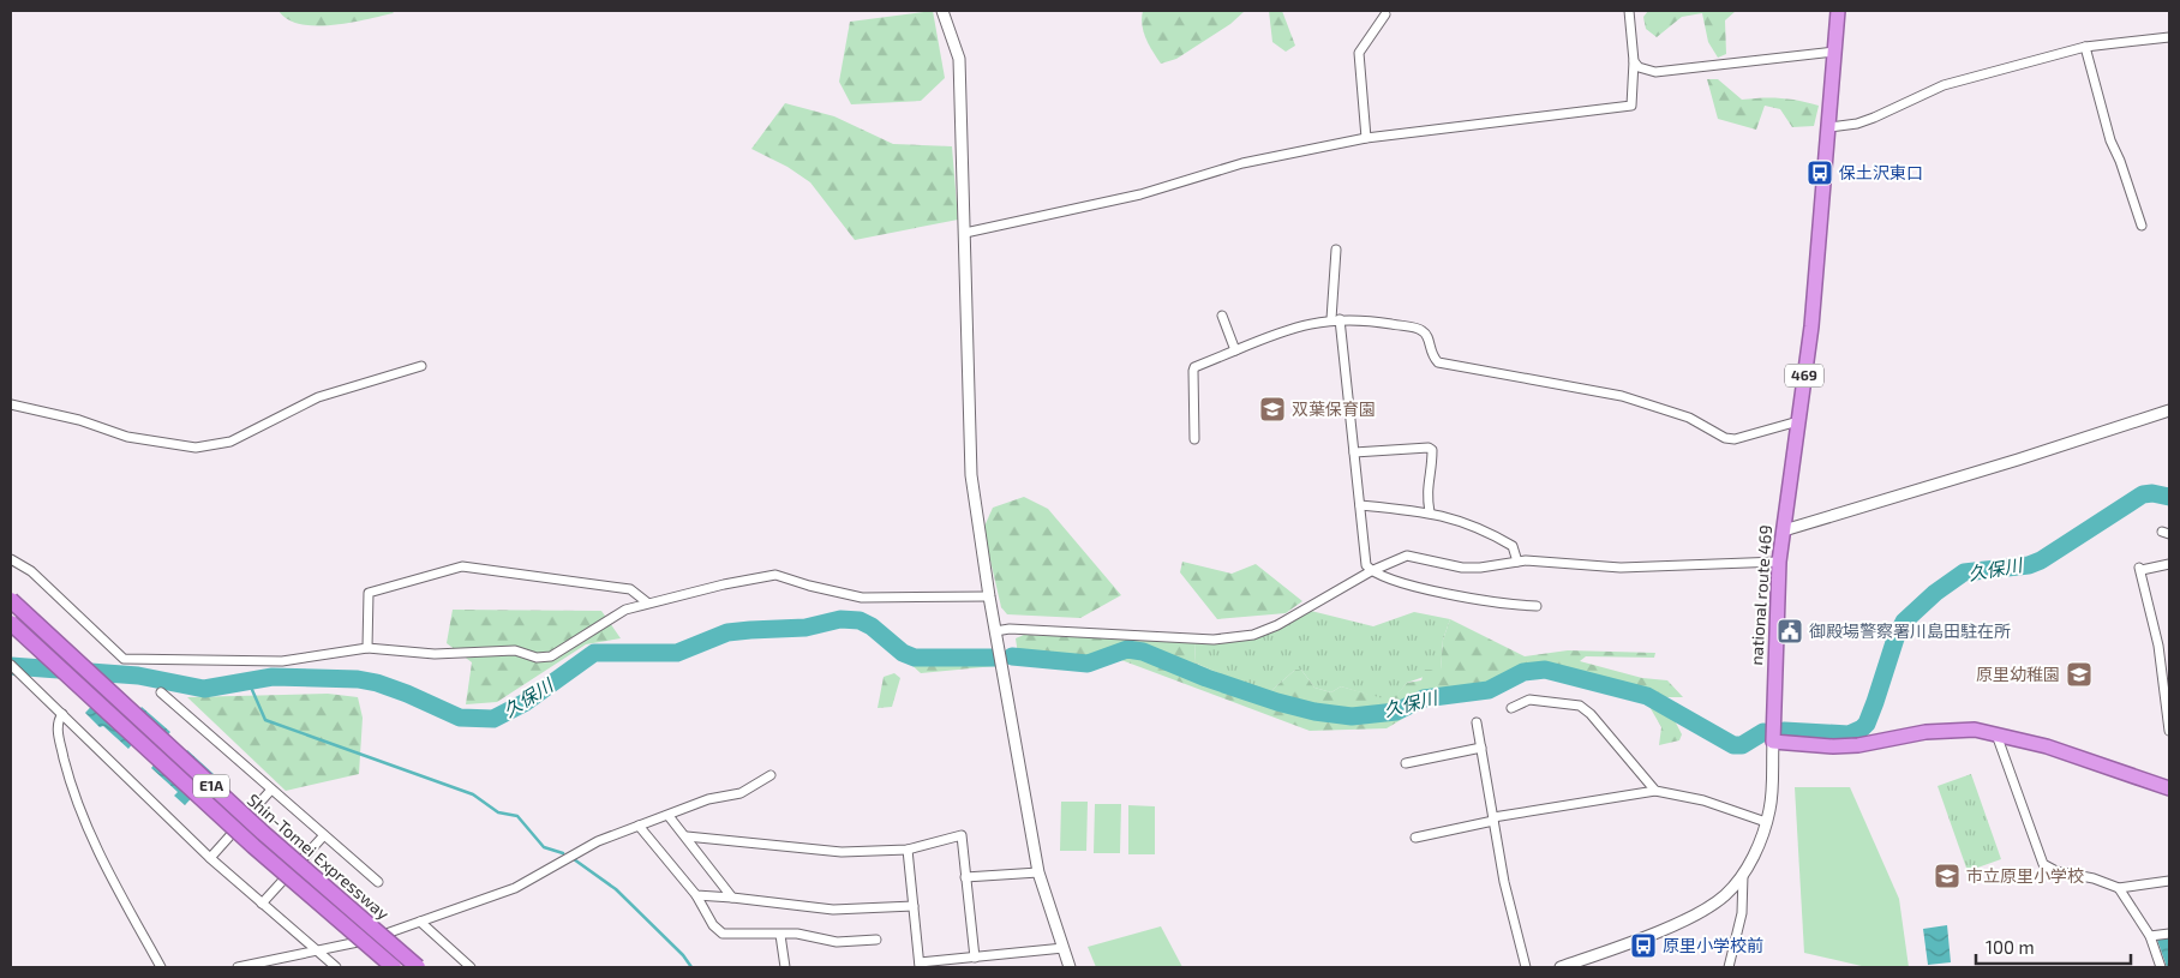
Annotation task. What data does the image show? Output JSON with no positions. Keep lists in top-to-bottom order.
{
  "streets": {
    "highway": [
      "469",
      "national route 469",
      "E1A",
      "Shin-Tomei Expressway"
    ]
  },
  "water": ["久保川"],
  "places": {
    "bus stop": ["保土沢東口", "原里小学校前"],
    "school or university": ["双葉保育園", "原里幼稚園", "市立原里小学校"],
    "public building": ["御殿場警察署川島田駐在所"]
  },
  "scale_bar": "100 m"
}
